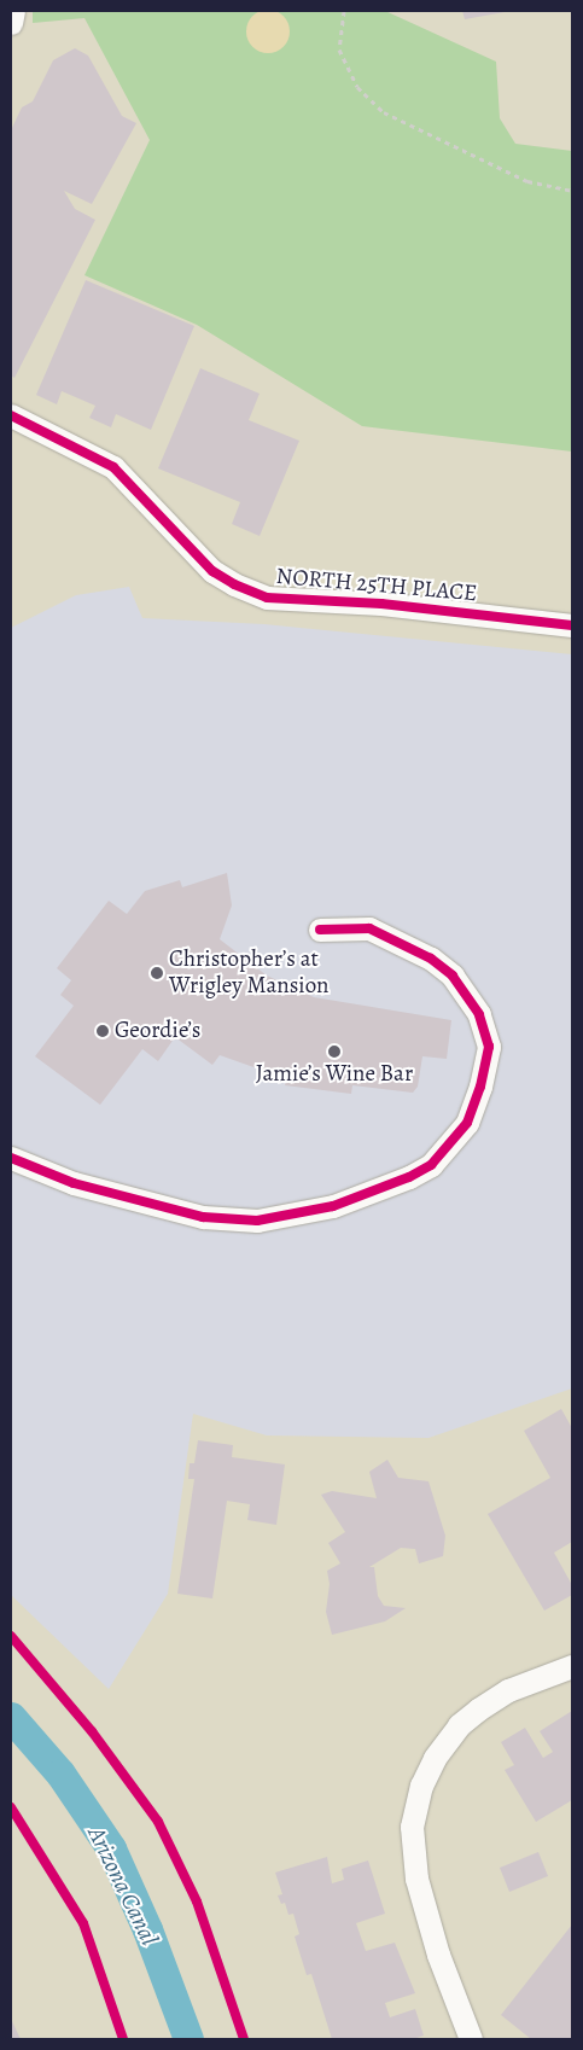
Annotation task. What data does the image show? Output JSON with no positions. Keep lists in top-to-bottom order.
{
  "streets": {
    "street": ["NORTH 25TH PLACE"]
  },
  "water": ["Arizona Canal"],
  "places": ["Christopher’s at Wrigley Mansion", "Geordie’s", "Jamie’s Wine Bar"]
}
